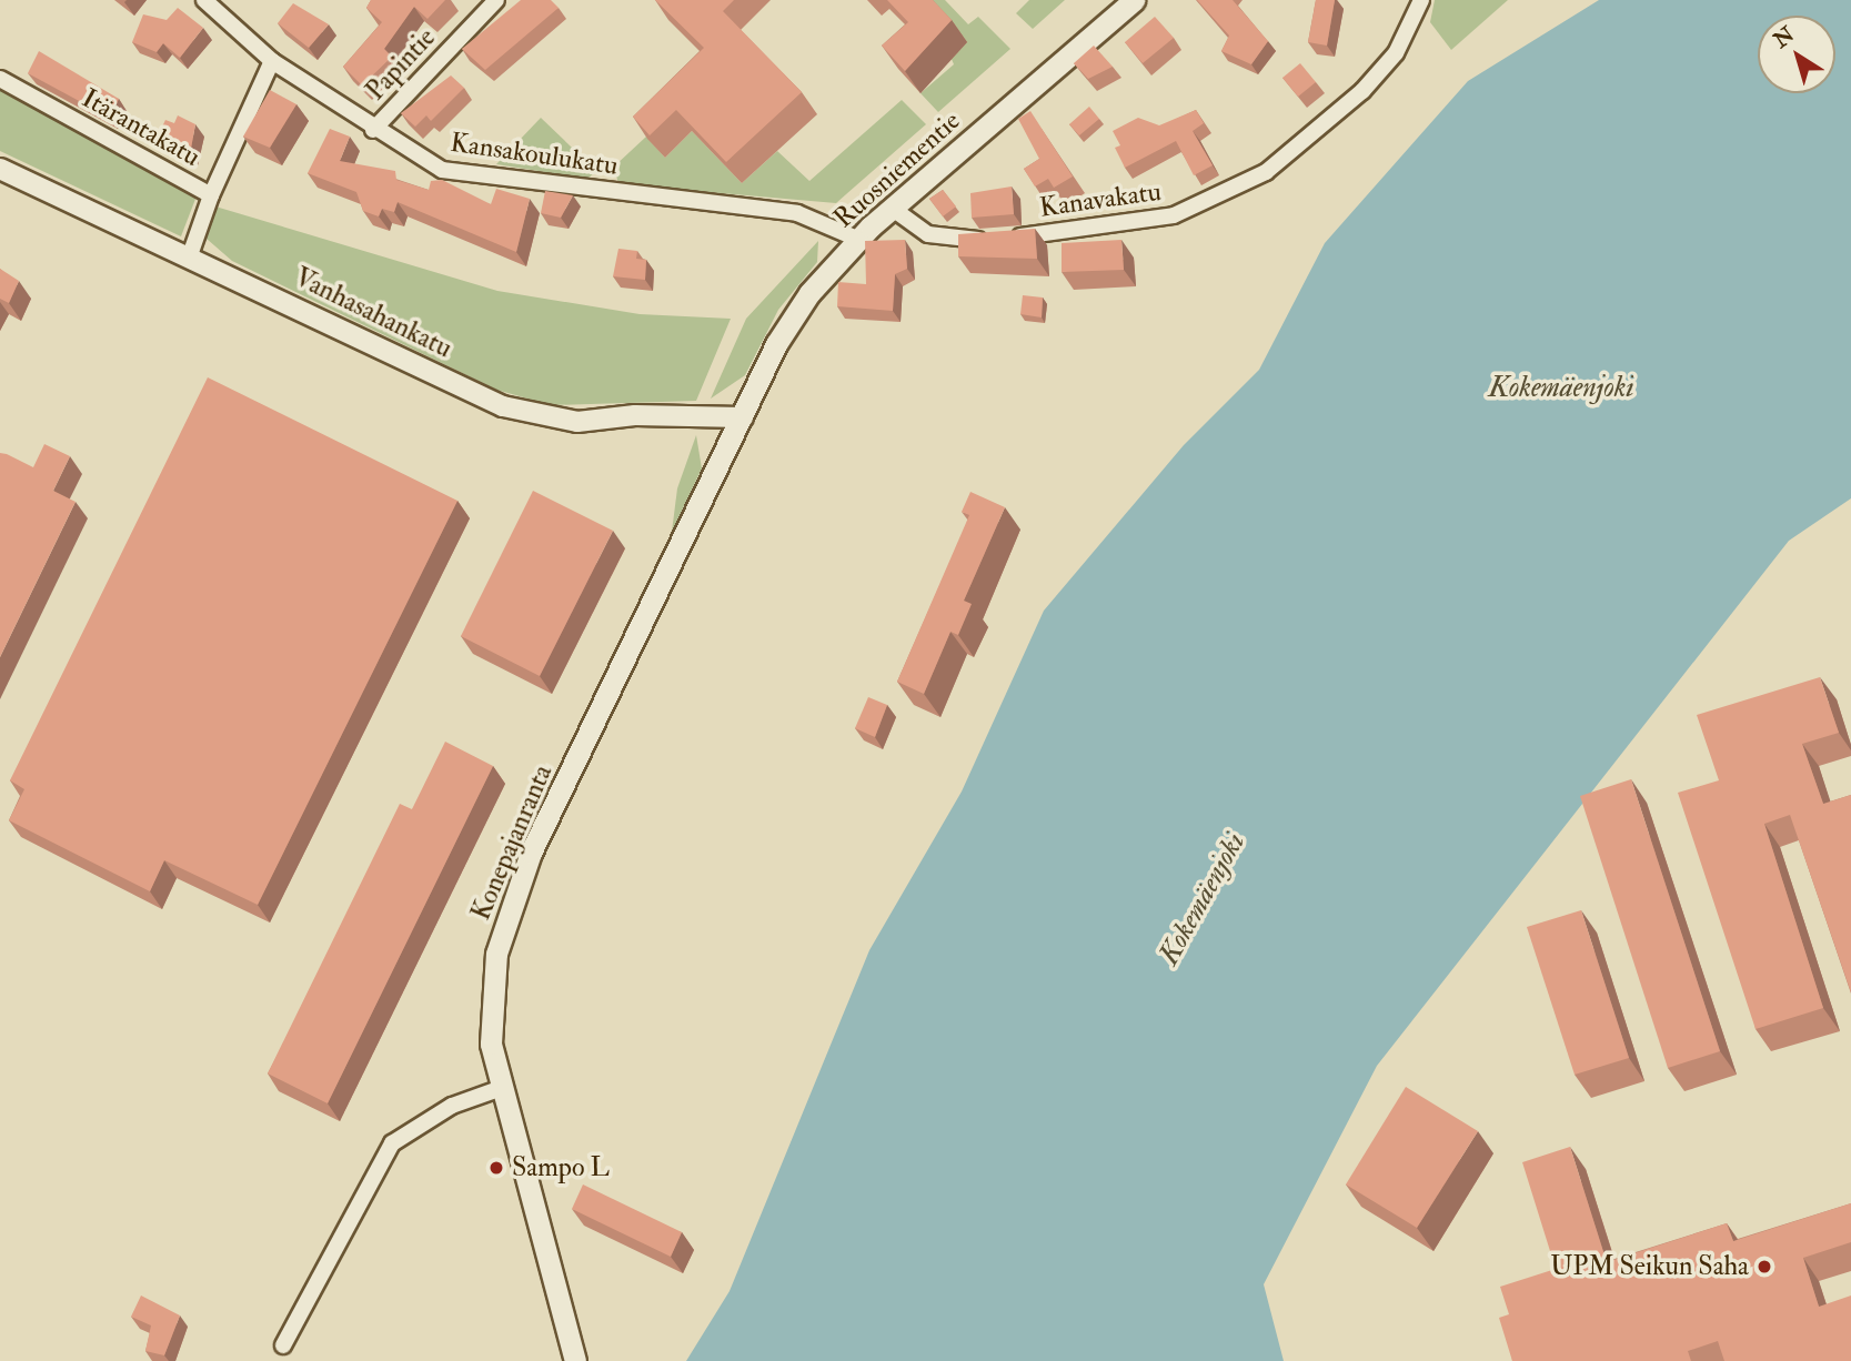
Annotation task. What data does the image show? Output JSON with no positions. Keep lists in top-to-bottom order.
{
  "streets": {
    "main road": ["Ruosniementie", "Konepajanranta"],
    "street": [
      "Papintie",
      "Itärantakatu",
      "Kansakoulukatu",
      "Kanavakatu",
      "Vanhasahankatu"
    ]
  },
  "crossings": [
    ["Papintie", "Kansakoulukatu"],
    ["Itärantakatu", "Kansakoulukatu"],
    ["Kansakoulukatu", "Ruosniementie"],
    ["Ruosniementie", "Kanavakatu"],
    ["Ruosniementie", "Vanhasahankatu"],
    ["Ruosniementie", "Konepajanranta"],
    ["Vanhasahankatu", "Konepajanranta"]
  ],
  "water": ["Kokemäenjoki"],
  "places": ["Sampo L", "UPM Seikun Saha"],
  "north": "top left"
}
